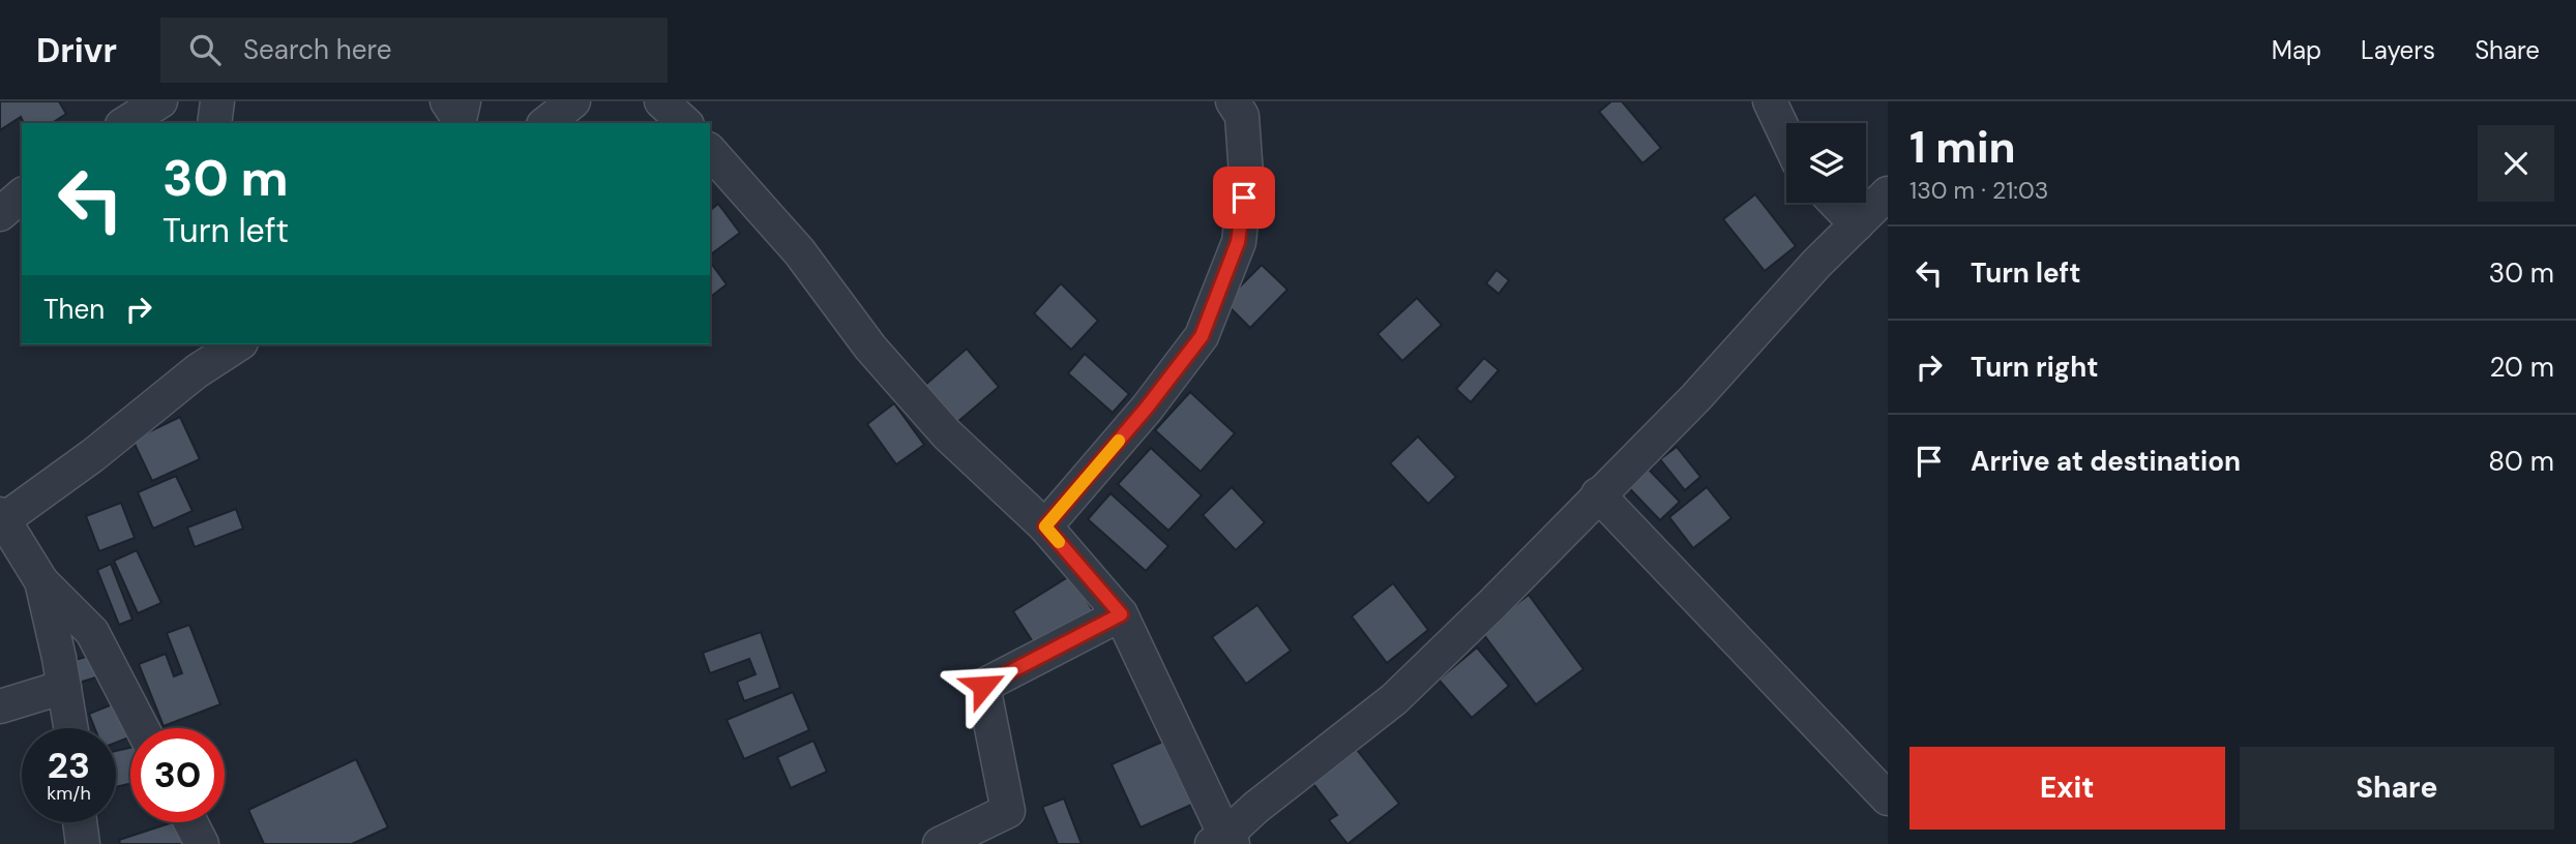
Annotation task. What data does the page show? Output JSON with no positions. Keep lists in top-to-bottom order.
{
  "page": {
    "header": "Drivr",
    "search": "Search here",
    "nav": ["Map", "Layers", "Share"],
    "heading": ["1 min", "130 m · 21:03"],
    "turn": ["30 m", "Turn left"],
    "list": [
      {
        "name": "Turn left",
        "value": "30 m"
      },
      {
        "name": "Turn right",
        "value": "20 m"
      },
      {
        "name": "Arrive at destination",
        "value": "80 m"
      }
    ],
    "then": "Then",
    "speed": "23 km/h",
    "limit": "30",
    "buttons": ["Exit", "Share"]
  }
}
